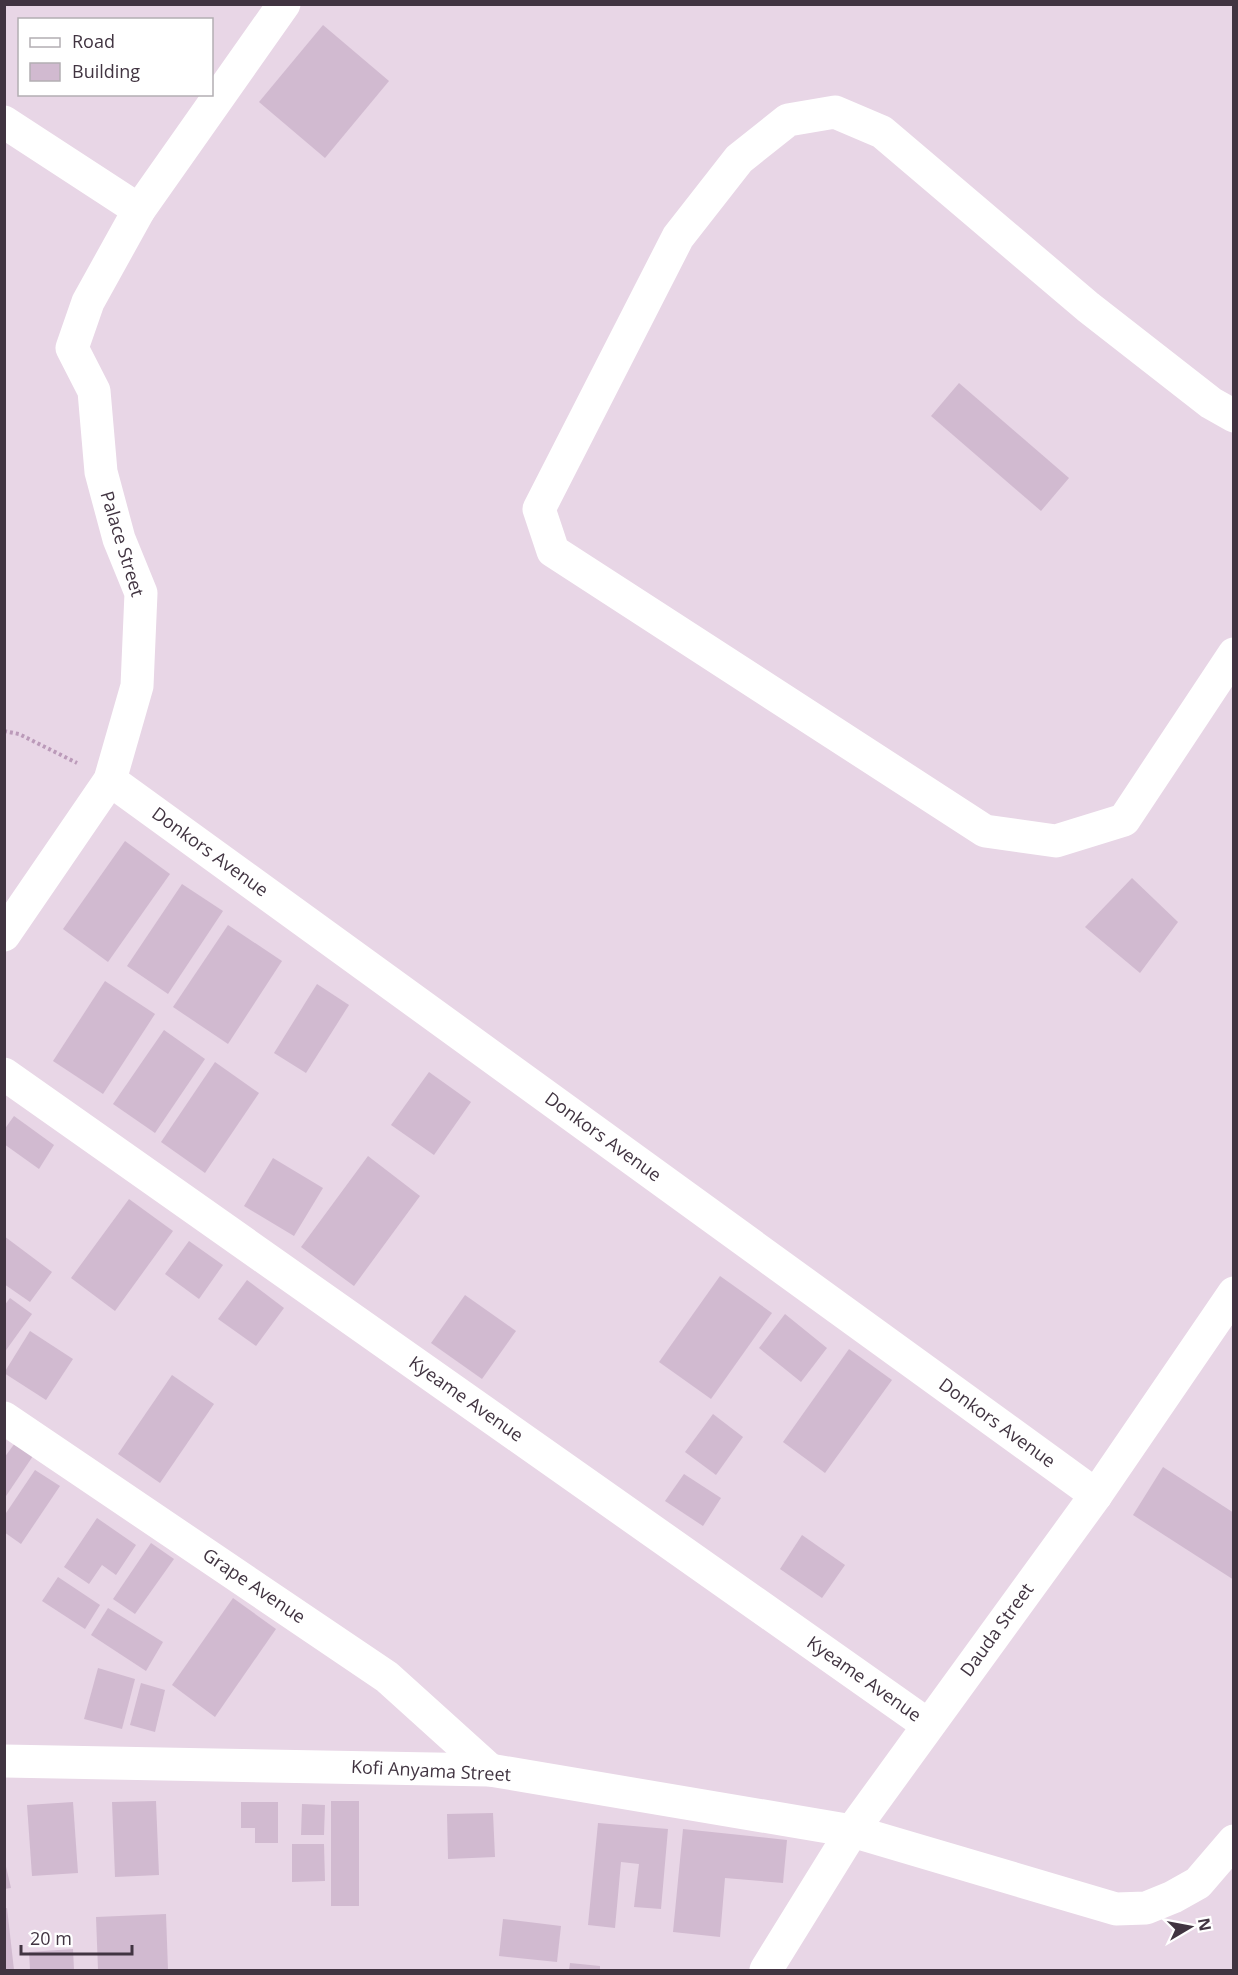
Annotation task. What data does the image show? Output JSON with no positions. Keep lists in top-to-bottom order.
{
  "streets": {
    "street": [
      "Palace Street",
      "Donkors Avenue",
      "Kyeame Avenue",
      "Grape Avenue",
      "Dauda Street",
      "Kofi Anyama Street"
    ]
  },
  "crossings": [
    ["Palace Street", "Donkors Avenue"],
    ["Donkors Avenue", "Dauda Street"],
    ["Kyeame Avenue", "Dauda Street"],
    ["Grape Avenue", "Kofi Anyama Street"],
    ["Dauda Street", "Kofi Anyama Street"]
  ],
  "legend": ["Road", "Building"],
  "scale_bar": "20 m",
  "north": "right"
}
